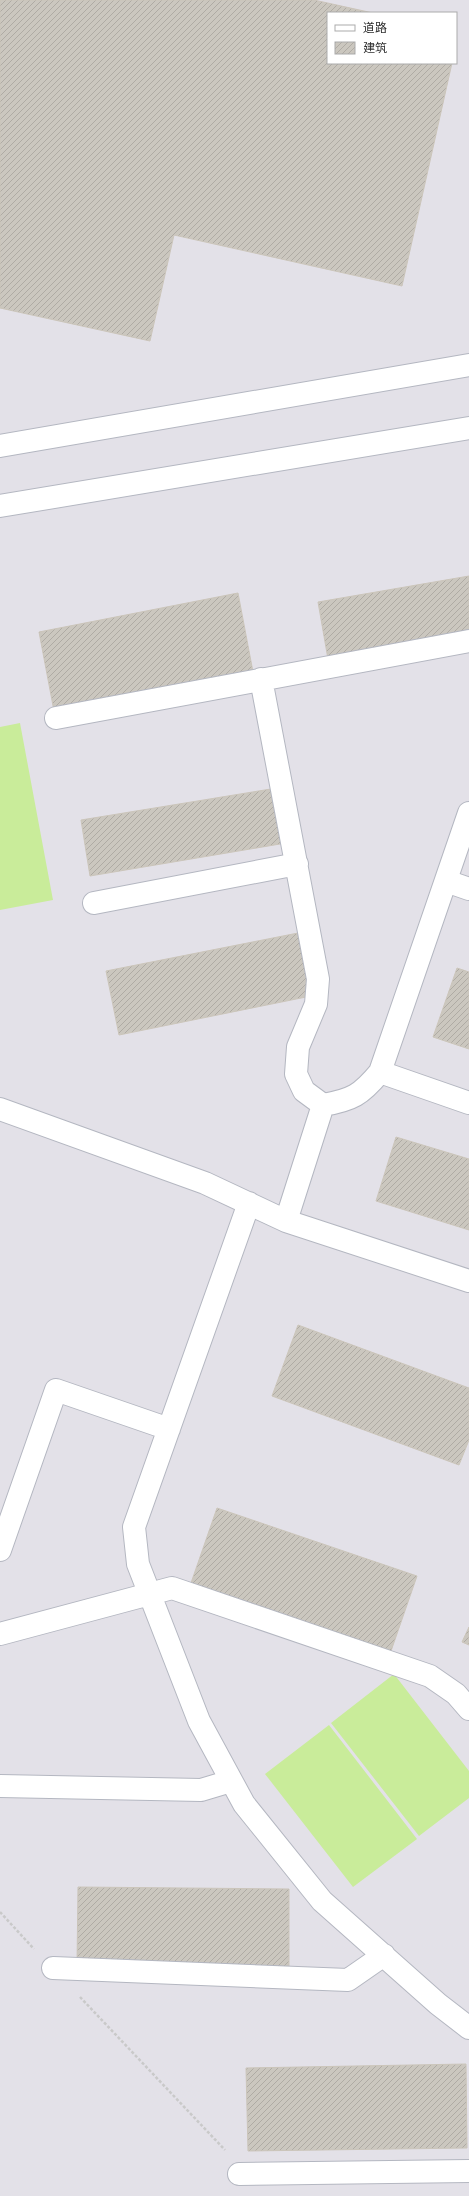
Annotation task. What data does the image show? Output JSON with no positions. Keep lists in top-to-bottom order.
{
  "legend": ["道路", "建筑"]
}
